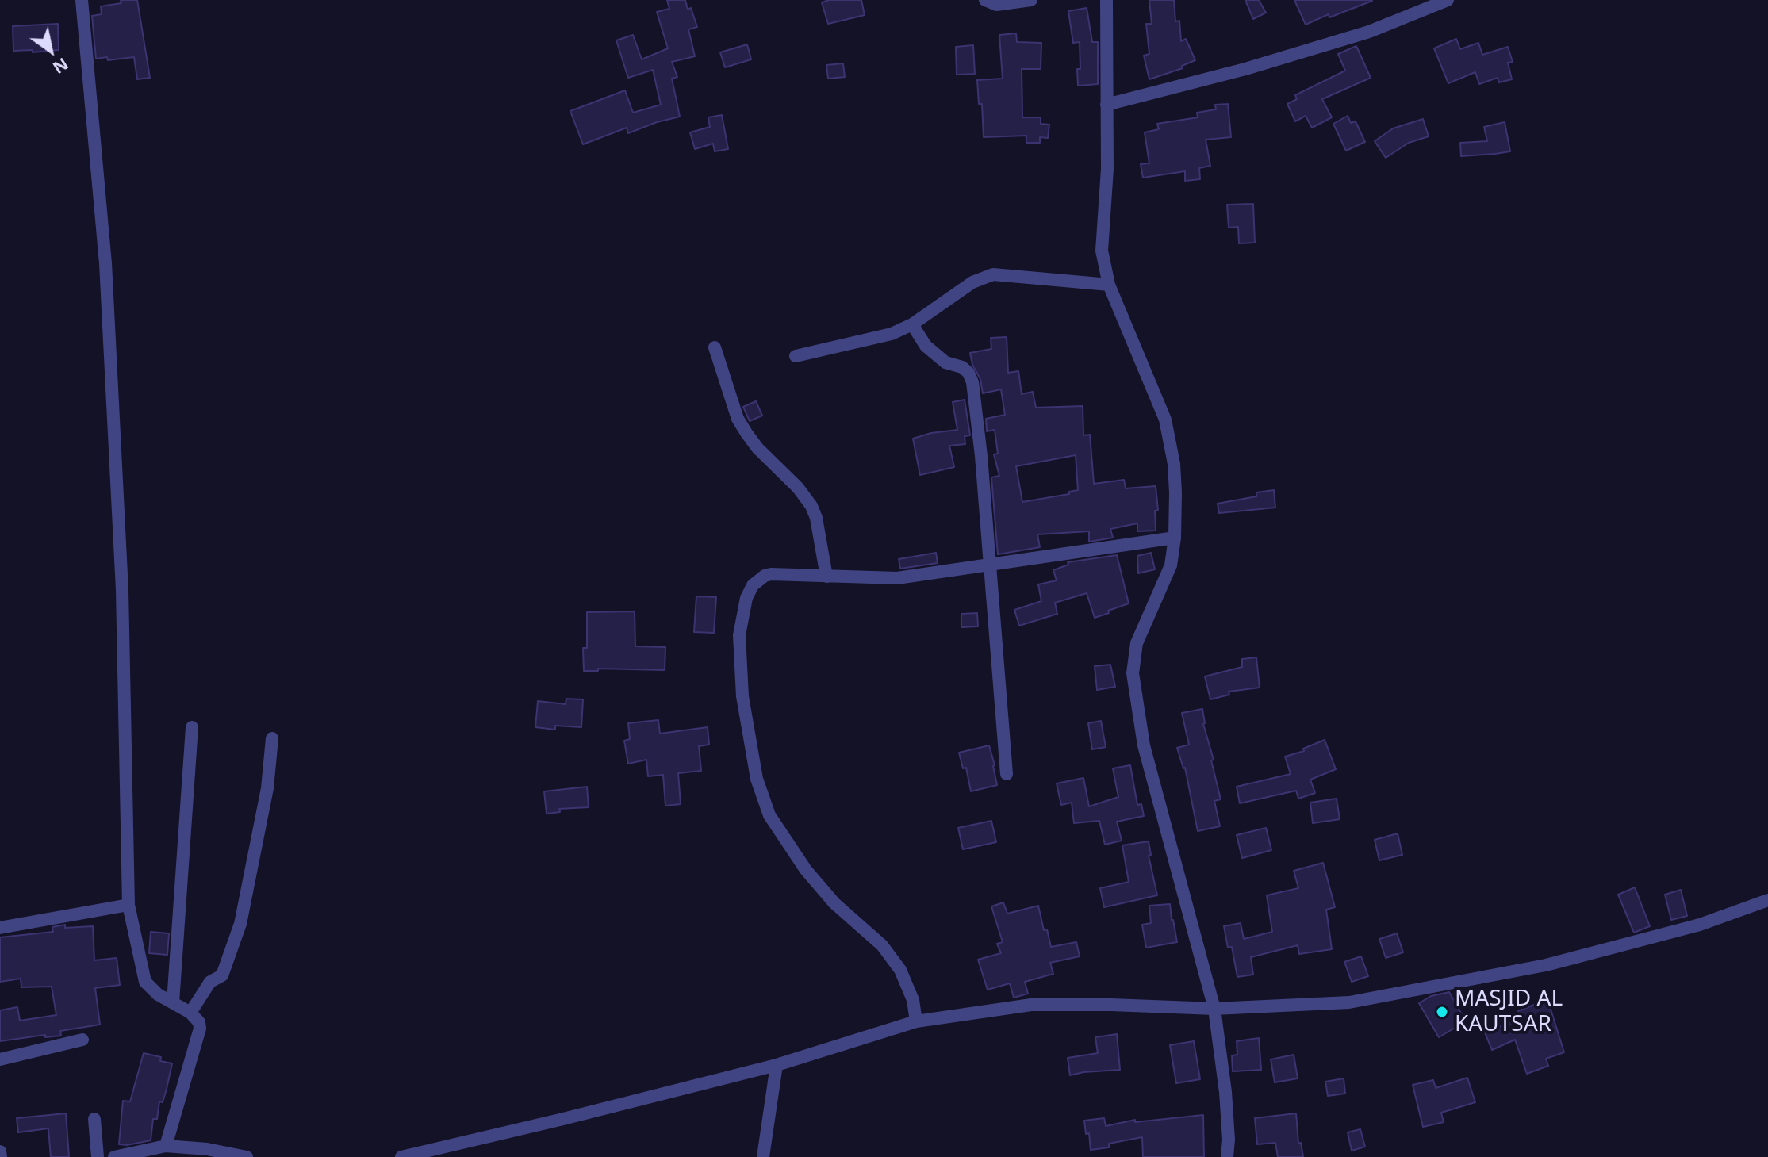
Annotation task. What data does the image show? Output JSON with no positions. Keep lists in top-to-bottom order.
{
  "places": ["MASJID AL KAUTSAR"],
  "north": "bottom right"
}
